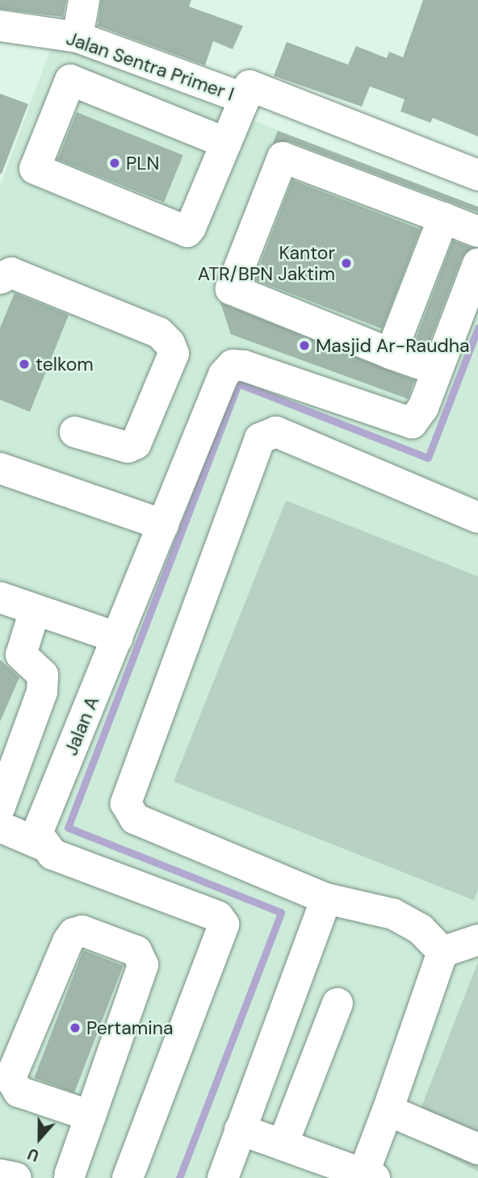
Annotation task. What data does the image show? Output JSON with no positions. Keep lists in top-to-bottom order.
{
  "streets": {
    "street": ["Jalan Sentra Primer I", "Jalan A"]
  },
  "places": [
    "PLN",
    "Kantor ATR/BPN Jaktim",
    "Masjid Ar-Raudha",
    "telkom",
    "Pertamina"
  ],
  "north": "bottom"
}
